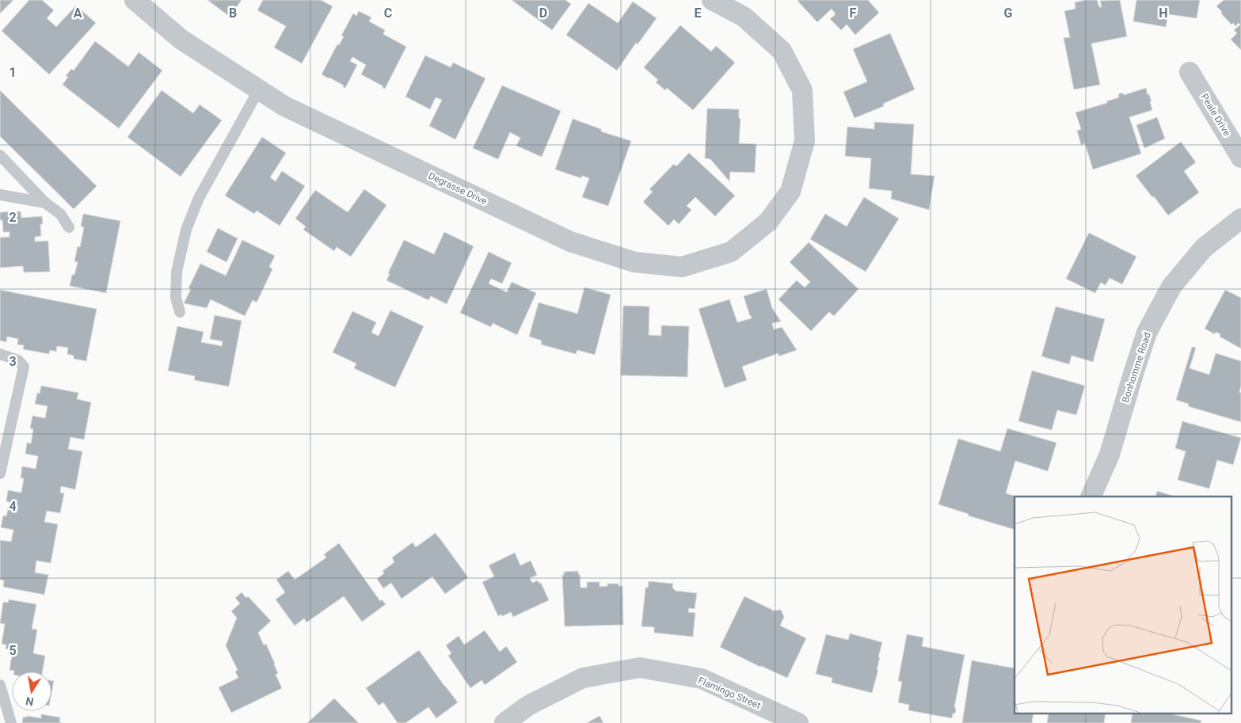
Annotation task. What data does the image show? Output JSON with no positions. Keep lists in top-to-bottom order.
{
  "streets": {
    "street": [
      "Peale Drive",
      "Degrasse Drive",
      "Bonhomme Road",
      "Flamingo Street"
    ]
  },
  "north": "bottom",
  "grid": {
    "columns": [
      "A",
      "B",
      "C",
      "D",
      "E",
      "F",
      "G",
      "H"
    ],
    "rows": [
      "1",
      "2",
      "3",
      "4",
      "5"
    ]
  }
}
